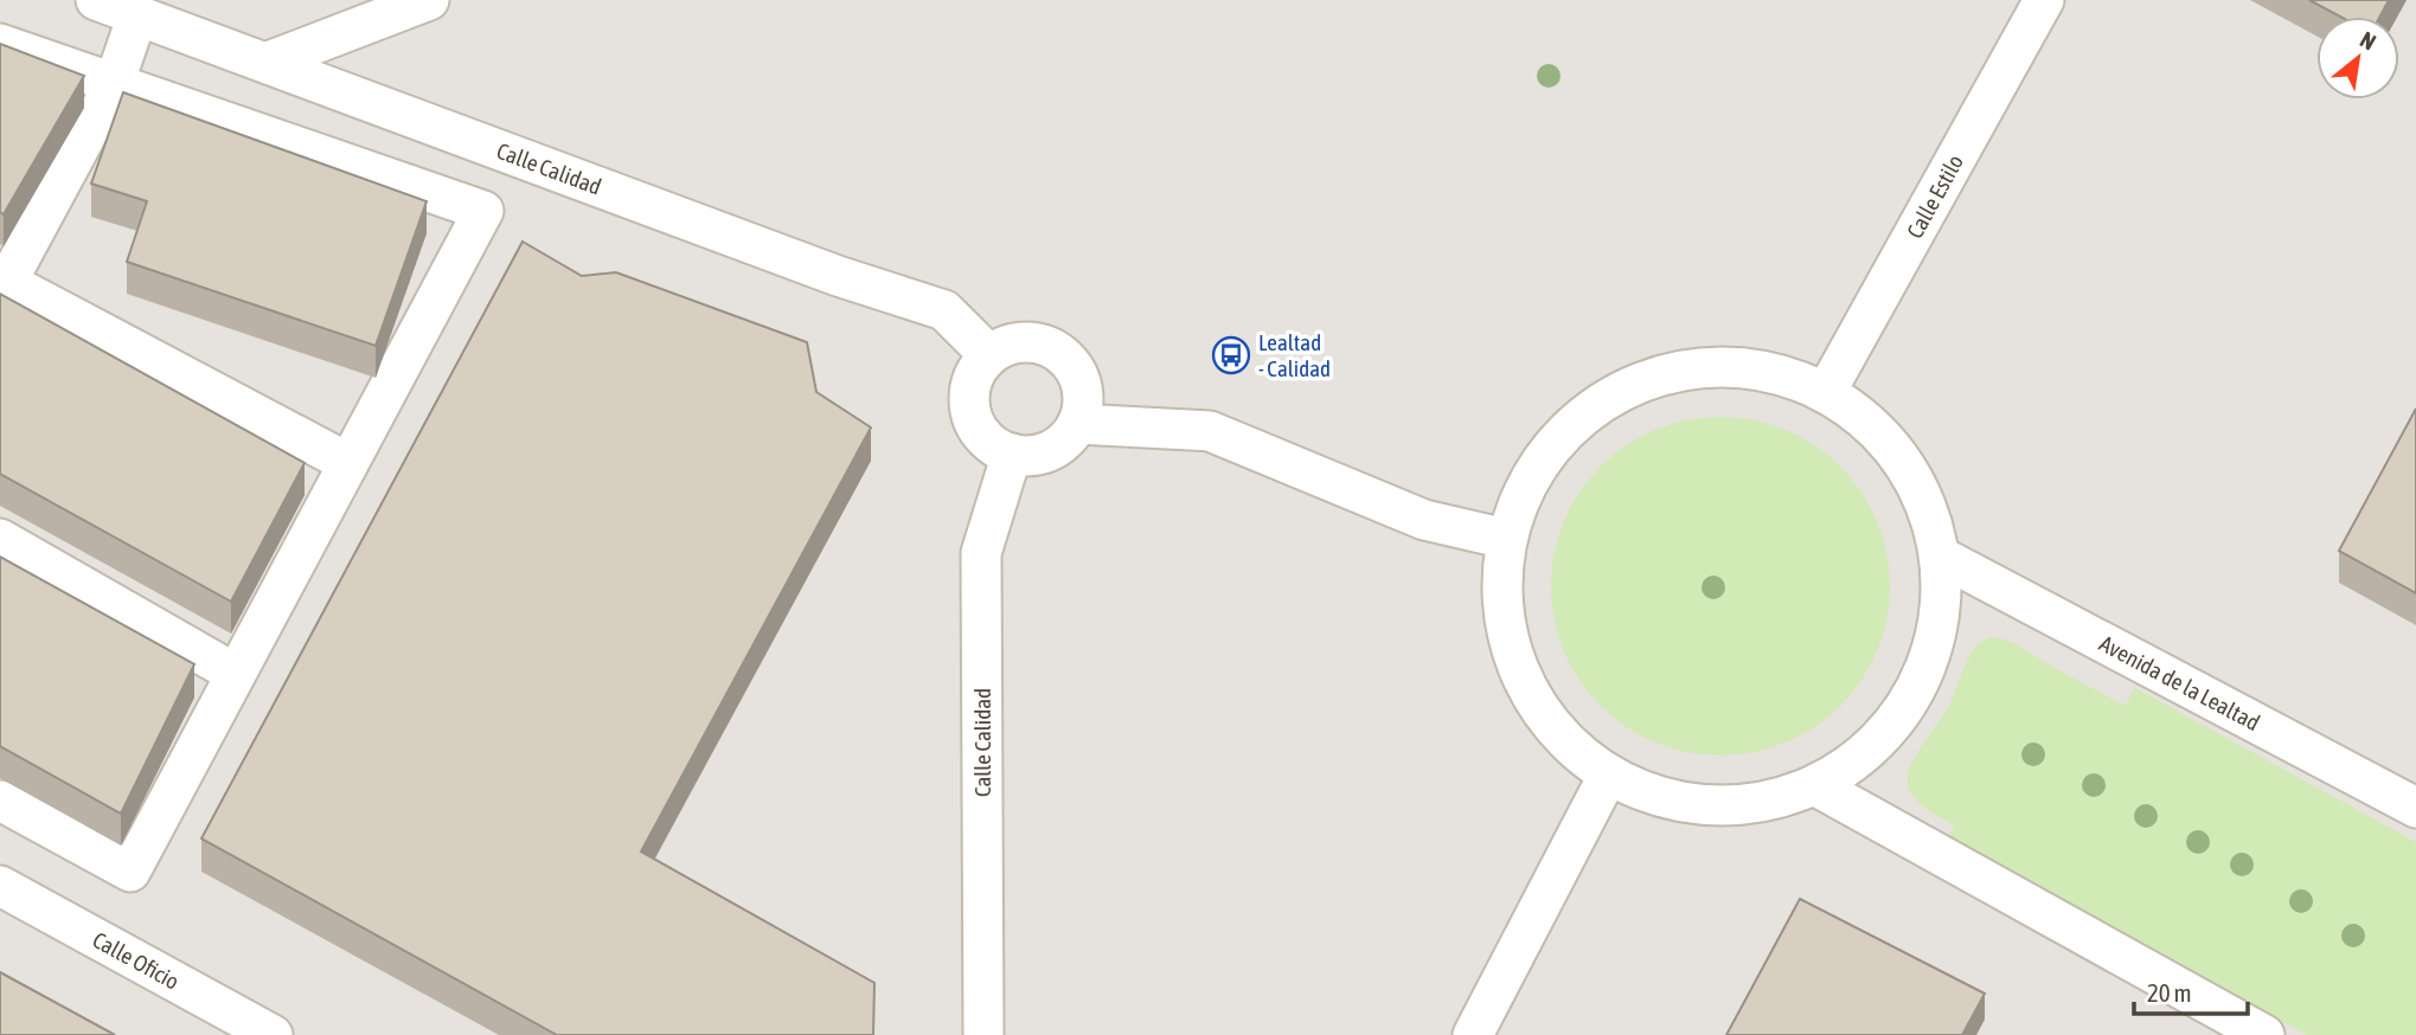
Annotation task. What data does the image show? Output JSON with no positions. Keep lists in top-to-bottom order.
{
  "streets": {
    "street": [
      "Calle Calidad",
      "Calle Estilo",
      "Avenida de la Lealtad",
      "Calle Oficio"
    ]
  },
  "places": {
    "bus stop": ["Lealtad - Calidad"]
  },
  "scale_bar": "20 m",
  "north": "top right"
}
